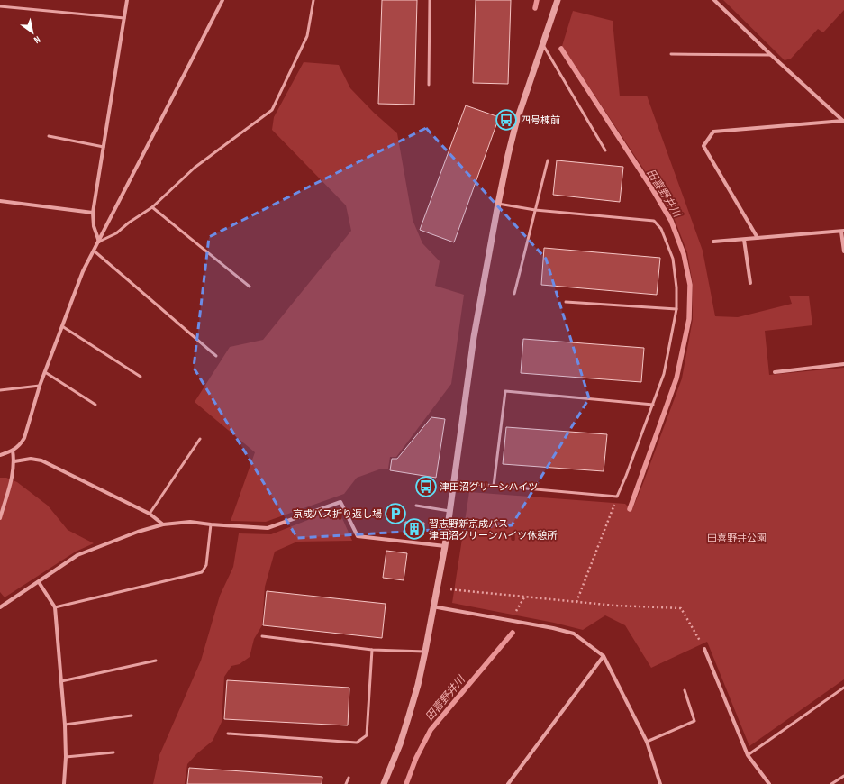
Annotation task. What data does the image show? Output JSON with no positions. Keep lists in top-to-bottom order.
{
  "water": ["田喜野井川"],
  "parks": ["田喜野井公園"],
  "places": {
    "bus stop": ["四号棟前", "津田沼グリーンハイツ"],
    "parking": ["京成バス折り返し場"],
    "building": ["習志野新京成バス 津田沼グリーンハイツ休憩所"]
  },
  "north": "bottom right"
}
